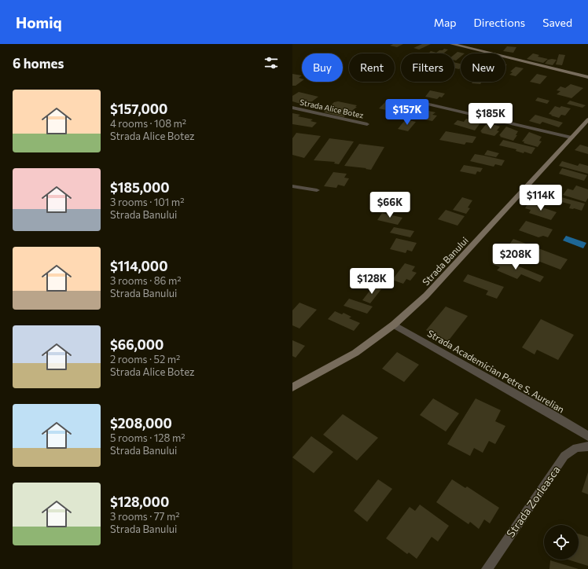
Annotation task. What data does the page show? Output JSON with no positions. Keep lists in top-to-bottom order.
{
  "streets": {
    "street": [
      "Strada Alice Botez",
      "Strada Banului",
      "Strada Academician Petre S. Aurelian",
      "Strada Zorleasca"
    ]
  },
  "crossings": [
    ["Strada Banului", "Strada Academician Petre S. Aurelian"]
  ],
  "page": {
    "header": "Homiq",
    "nav": ["Map", "Directions", "Saved"],
    "heading": "6 homes",
    "chip": [
      "Buy",
      "Rent",
      "Filters",
      "New"
    ],
    "list": [
      {
        "name": "$157,000",
        "note": "4 rooms · 108 m² · Strada Alice Botez"
      },
      {
        "name": "$185,000",
        "note": "3 rooms · 101 m² · Strada Banului"
      },
      {
        "name": "$114,000",
        "note": "3 rooms · 86 m² · Strada Banului"
      },
      {
        "name": "$66,000",
        "note": "2 rooms · 52 m² · Strada Alice Botez"
      },
      {
        "name": "$208,000",
        "note": "5 rooms · 128 m² · Strada Banului"
      },
      {
        "name": "$128,000",
        "note": "3 rooms · 77 m² · Strada Banului"
      }
    ],
    "price": [
      "$157K",
      "$185K",
      "$114K",
      "$66K",
      "$208K",
      "$128K"
    ]
  }
}
